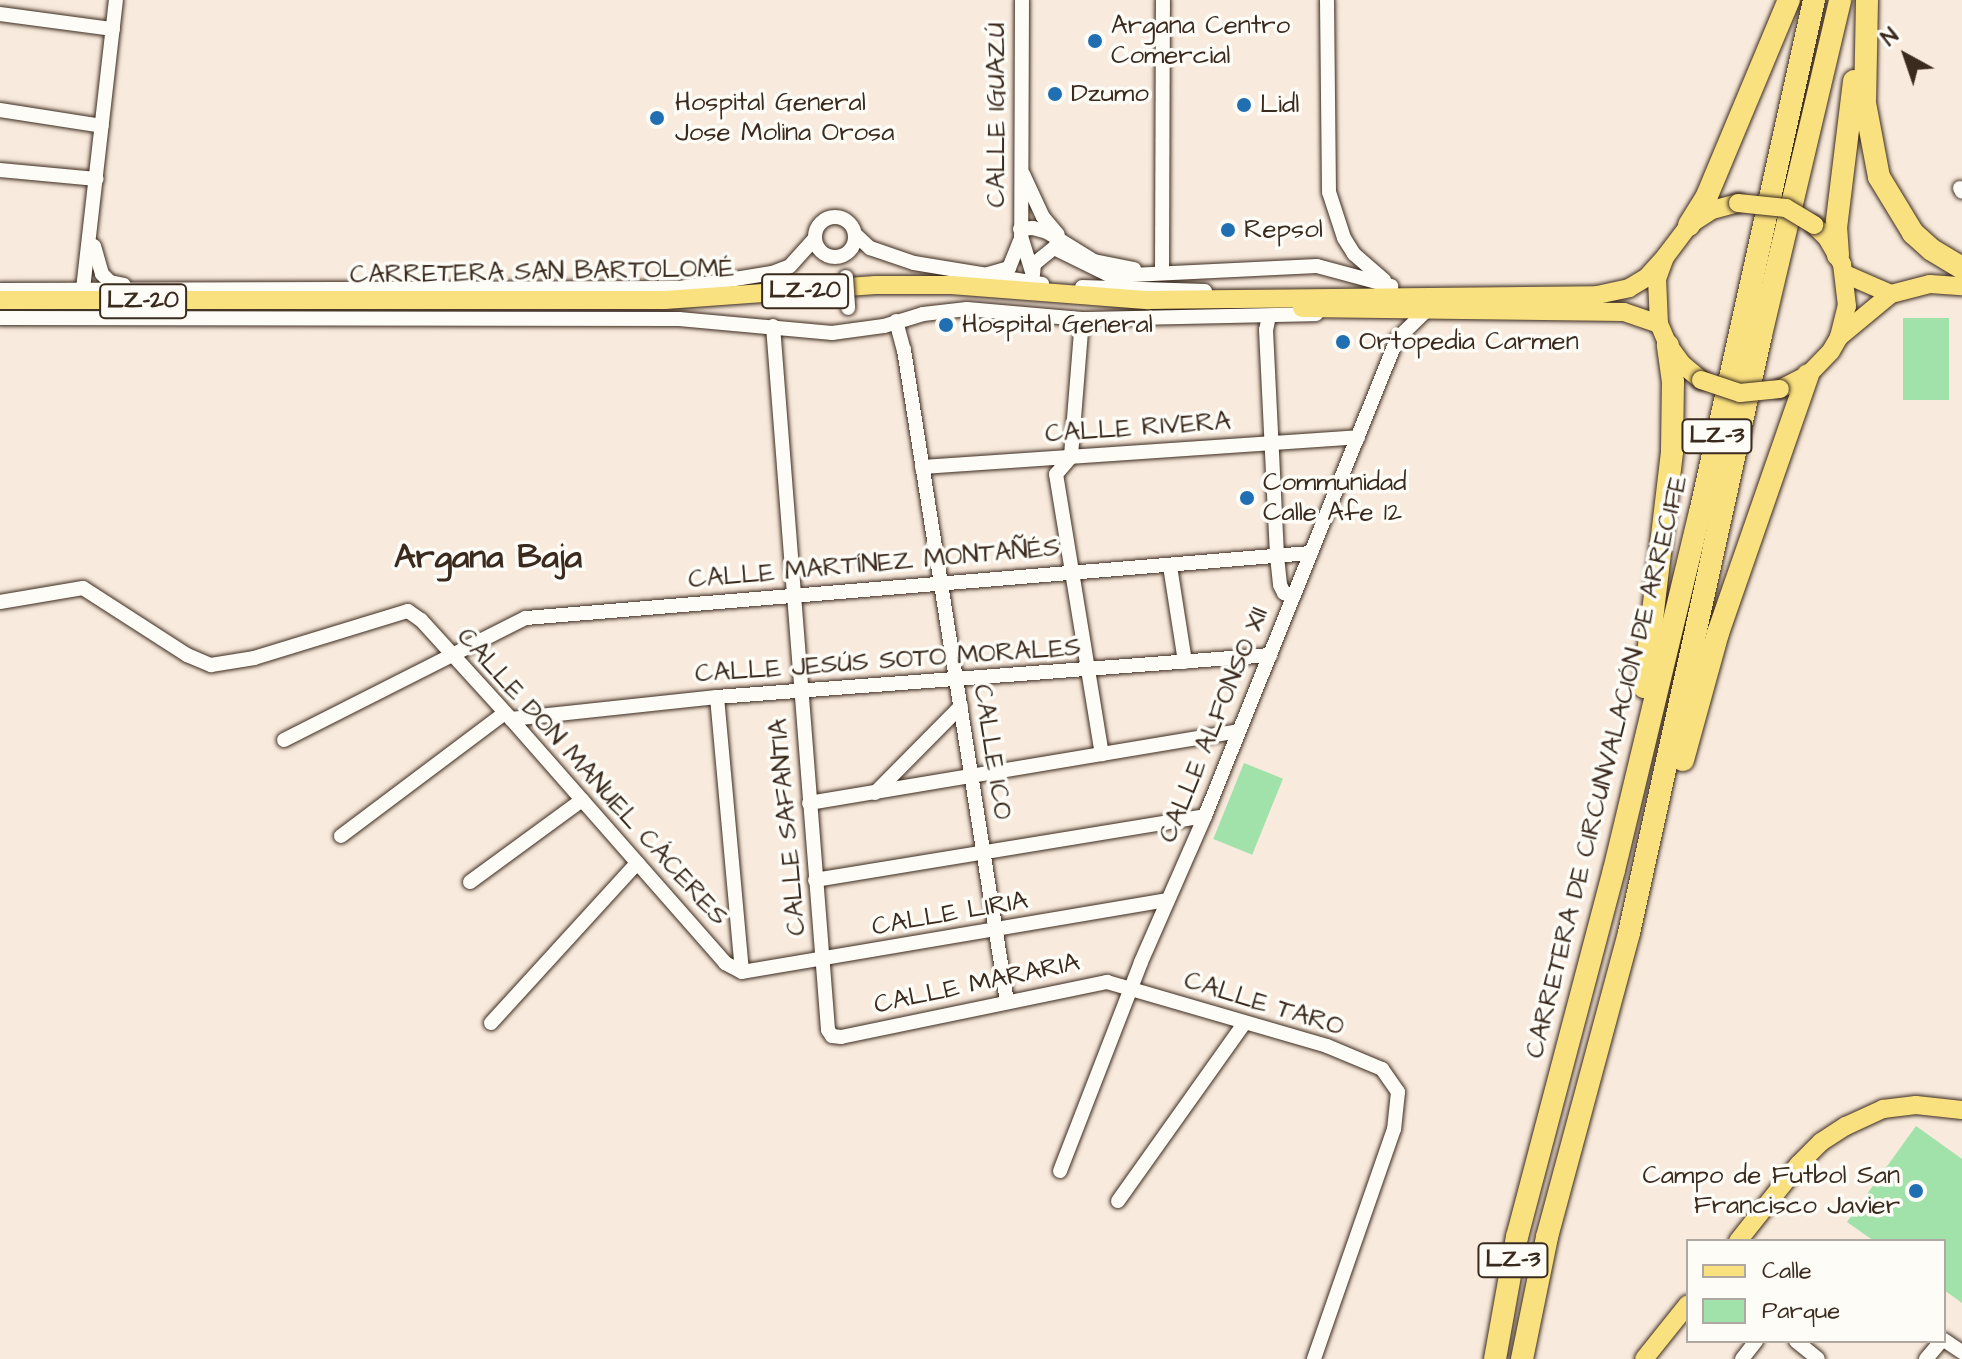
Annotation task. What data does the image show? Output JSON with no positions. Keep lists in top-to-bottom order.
{
  "streets": {
    "highway": ["LZ-3", "CARRETERA DE CIRCUNVALACIÓN DE ARRECIFE"],
    "main road": ["CARRETERA SAN BARTOLOMÉ", "LZ-20"],
    "street": [
      "CALLE IGUAZÚ",
      "CALLE RIVERA",
      "CALLE MARTÍNEZ MONTAÑÉS",
      "CALLE JESÚS SOTO MORALES",
      "CALLE ALFONSO XII",
      "CALLE ICO",
      "CALLE DON MANUEL CÁCERES",
      "CALLE SAFANTIA",
      "CALLE LIRIA",
      "CALLE MARARIA",
      "CALLE TARO"
    ]
  },
  "crossings": [
    ["CARRETERA SAN BARTOLOMÉ", "LZ-20"],
    ["CARRETERA SAN BARTOLOMÉ", "LZ-3"],
    ["CARRETERA SAN BARTOLOMÉ", "CALLE ALFONSO XII"],
    ["CARRETERA SAN BARTOLOMÉ", "CALLE ICO"],
    ["CARRETERA SAN BARTOLOMÉ", "CALLE SAFANTIA"],
    ["LZ-20", "LZ-3"],
    ["LZ-20", "CALLE ALFONSO XII"],
    ["CALLE RIVERA", "CALLE ALFONSO XII"],
    ["CALLE RIVERA", "CALLE ICO"],
    ["LZ-3", "CARRETERA DE CIRCUNVALACIÓN DE ARRECIFE"],
    ["CALLE MARTÍNEZ MONTAÑÉS", "CALLE ALFONSO XII"],
    ["CALLE MARTÍNEZ MONTAÑÉS", "CALLE ICO"],
    ["CALLE MARTÍNEZ MONTAÑÉS", "CALLE DON MANUEL CÁCERES"],
    ["CALLE MARTÍNEZ MONTAÑÉS", "CALLE SAFANTIA"],
    ["CALLE JESÚS SOTO MORALES", "CALLE ALFONSO XII"],
    ["CALLE JESÚS SOTO MORALES", "CALLE ICO"],
    ["CALLE JESÚS SOTO MORALES", "CALLE DON MANUEL CÁCERES"],
    ["CALLE JESÚS SOTO MORALES", "CALLE SAFANTIA"],
    ["CALLE ALFONSO XII", "CALLE LIRIA"],
    ["CALLE ALFONSO XII", "CALLE MARARIA"],
    ["CALLE ALFONSO XII", "CALLE TARO"],
    ["CALLE ICO", "CALLE LIRIA"],
    ["CALLE ICO", "CALLE MARARIA"],
    ["CALLE DON MANUEL CÁCERES", "CALLE LIRIA"],
    ["CALLE SAFANTIA", "CALLE LIRIA"],
    ["CALLE SAFANTIA", "CALLE MARARIA"],
    ["CALLE MARARIA", "CALLE TARO"]
  ],
  "districts": ["Argana Baja"],
  "places": [
    "Argana Centro Comercial",
    "Dzumo",
    "Lidl",
    "Hospital General Jose Molina Orosa",
    "Repsol",
    "Hospital General",
    "Ortopedia Carmen",
    "Communidad Calle Afe 12",
    "Campo de Futbol San Francisco Javier"
  ],
  "legend": ["Calle", "Parque"],
  "north": "top left"
}
